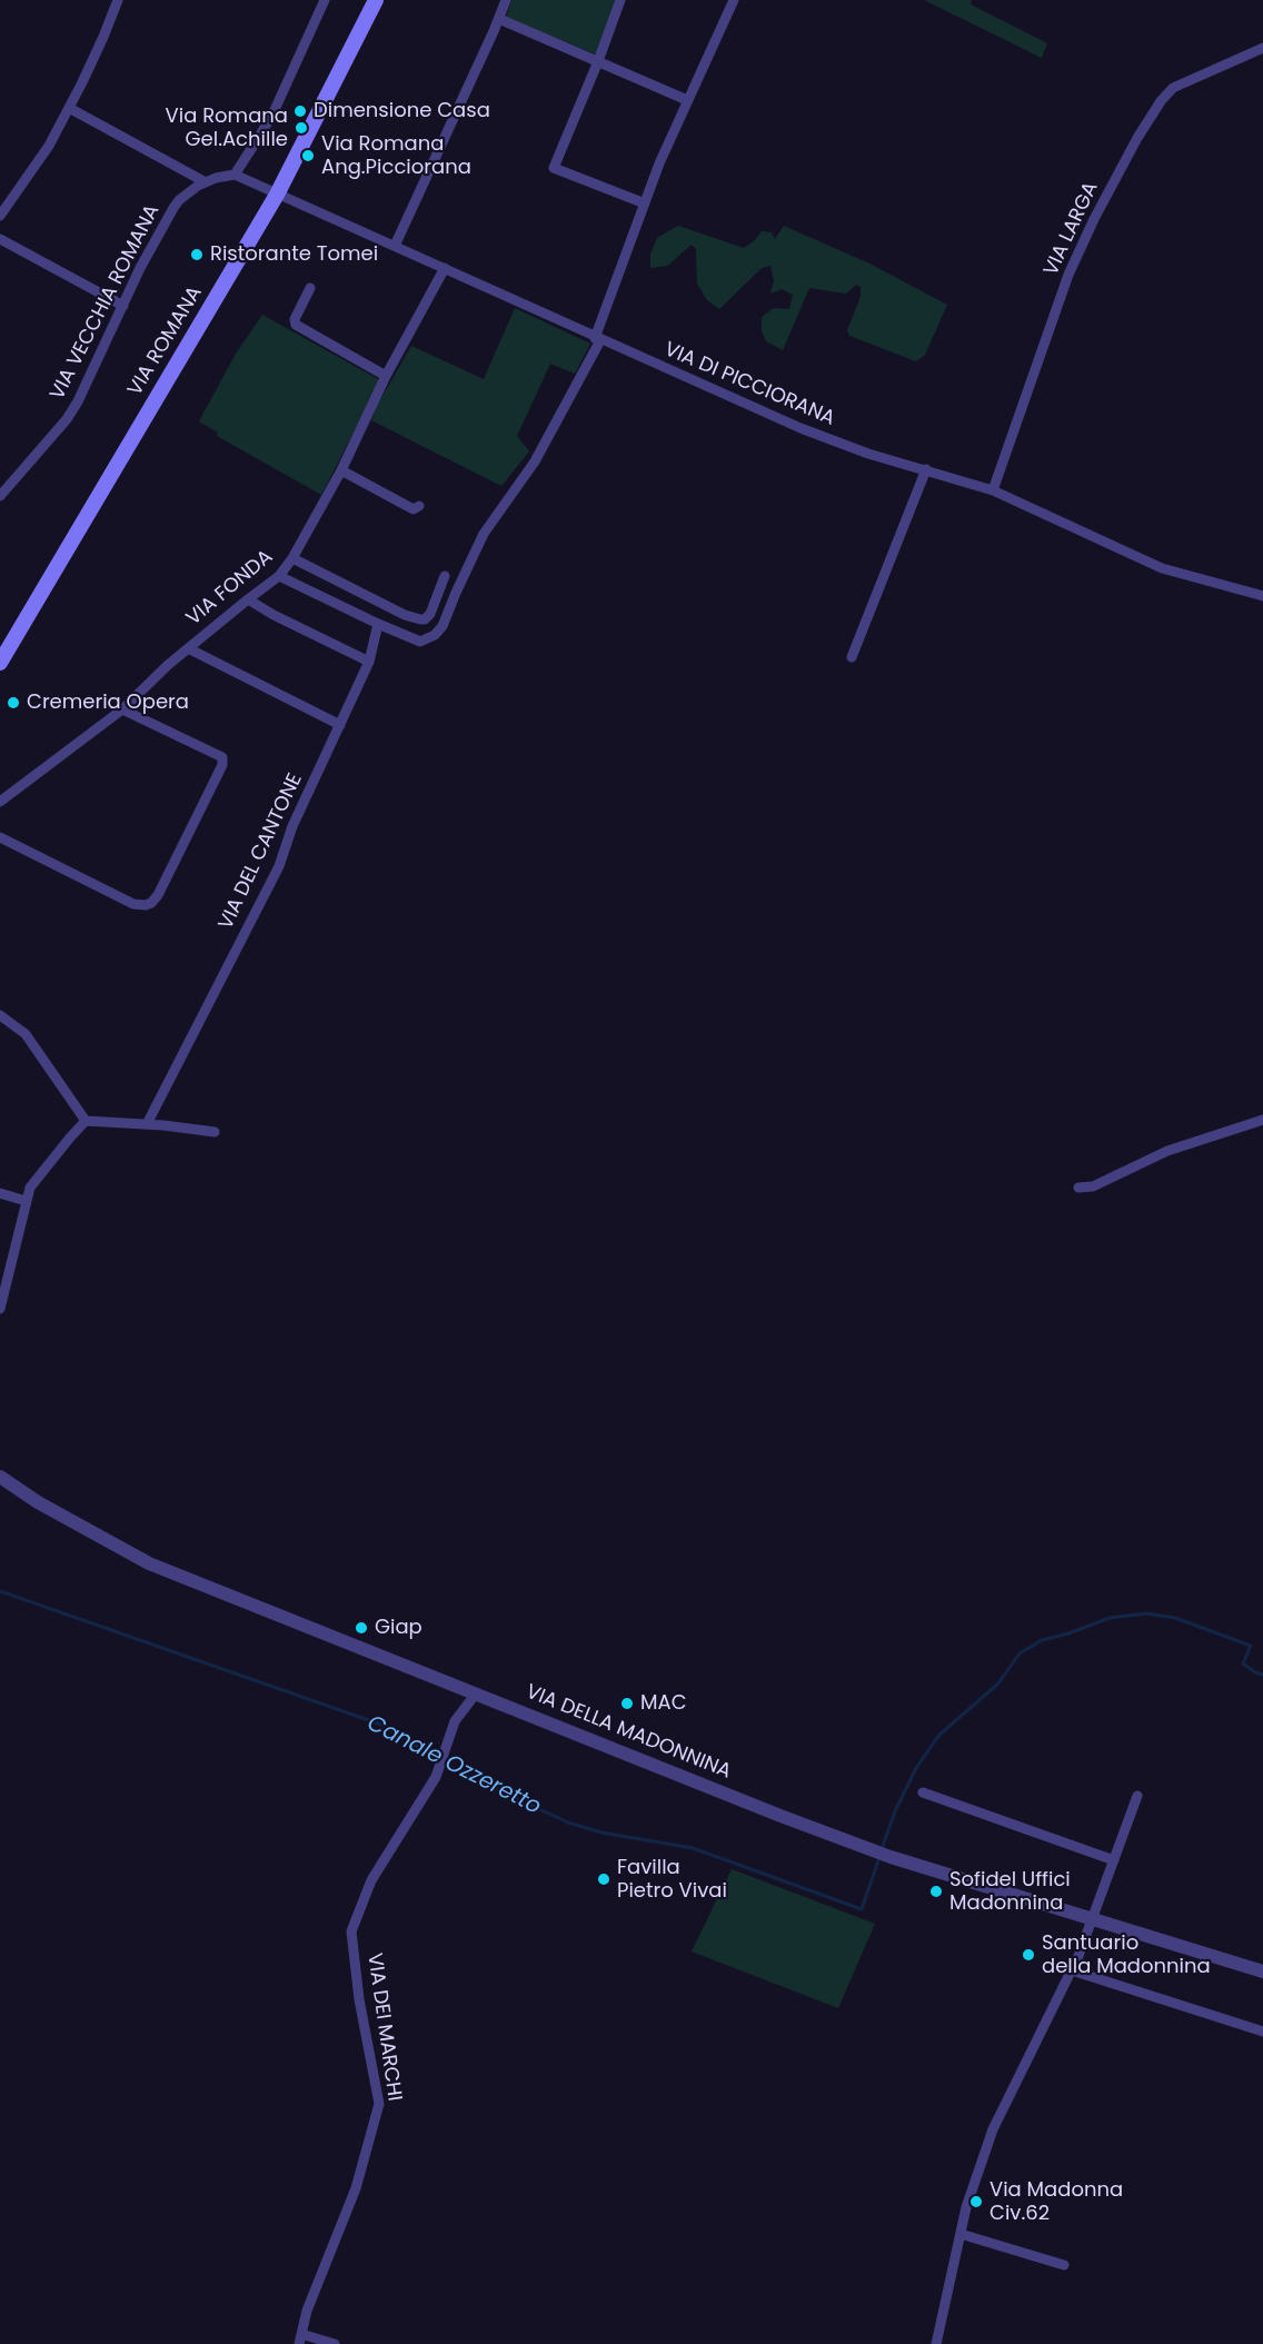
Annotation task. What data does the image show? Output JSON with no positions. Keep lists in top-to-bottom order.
{
  "streets": {
    "main road": ["VIA ROMANA"],
    "street": [
      "VIA LARGA",
      "VIA VECCHIA ROMANA",
      "VIA DI PICCIORANA",
      "VIA FONDA",
      "VIA DEL CANTONE",
      "VIA DELLA MADONNINA",
      "VIA DEI MARCHI"
    ]
  },
  "crossings": [
    ["VIA LARGA", "VIA DI PICCIORANA"],
    ["VIA VECCHIA ROMANA", "VIA DI PICCIORANA"],
    ["VIA ROMANA", "VIA DI PICCIORANA"],
    ["VIA DI PICCIORANA", "VIA FONDA"],
    ["VIA DELLA MADONNINA", "VIA DEI MARCHI"]
  ],
  "water": ["Canale Ozzeretto"],
  "places": [
    "Dimensione Casa",
    "Via Romana Gel.Achille",
    "Via Romana Ang.Picciorana",
    "Ristorante Tomei",
    "Cremeria Opera",
    "Giap",
    "MAC",
    "Favilla Pietro Vivai",
    "Sofidel Uffici Madonnina",
    "Santuario della Madonnina",
    "Via Madonna Civ.62"
  ]
}
